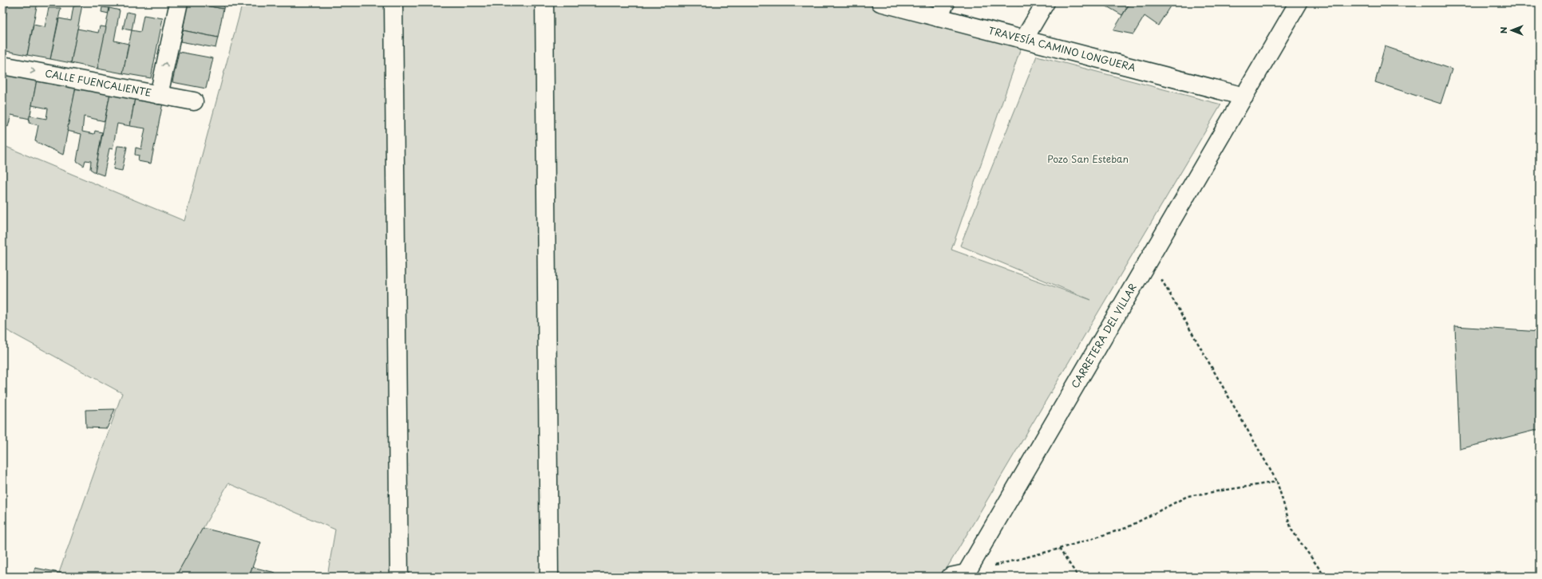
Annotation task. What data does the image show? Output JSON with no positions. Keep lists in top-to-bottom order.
{
  "streets": {
    "street": ["TRAVESÍA CAMINO LONGUERA", "CALLE FUENCALIENTE", "CARRETERA DEL VILLAR"]
  },
  "crossings": [
    ["TRAVESÍA CAMINO LONGUERA", "CARRETERA DEL VILLAR"]
  ],
  "one_way": ["CALLE FUENCALIENTE"],
  "parks": ["Pozo San Esteban"],
  "north": "left"
}
